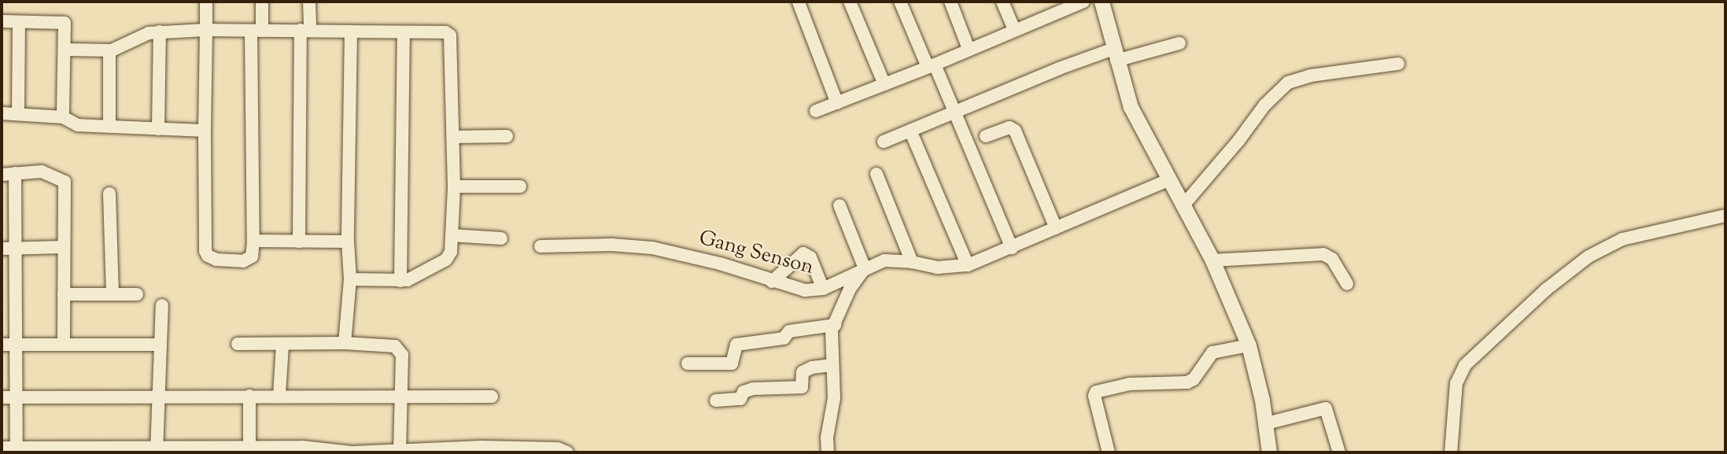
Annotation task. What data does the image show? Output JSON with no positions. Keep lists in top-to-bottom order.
{
  "streets": {
    "street": ["Gang Senson"]
  }
}
